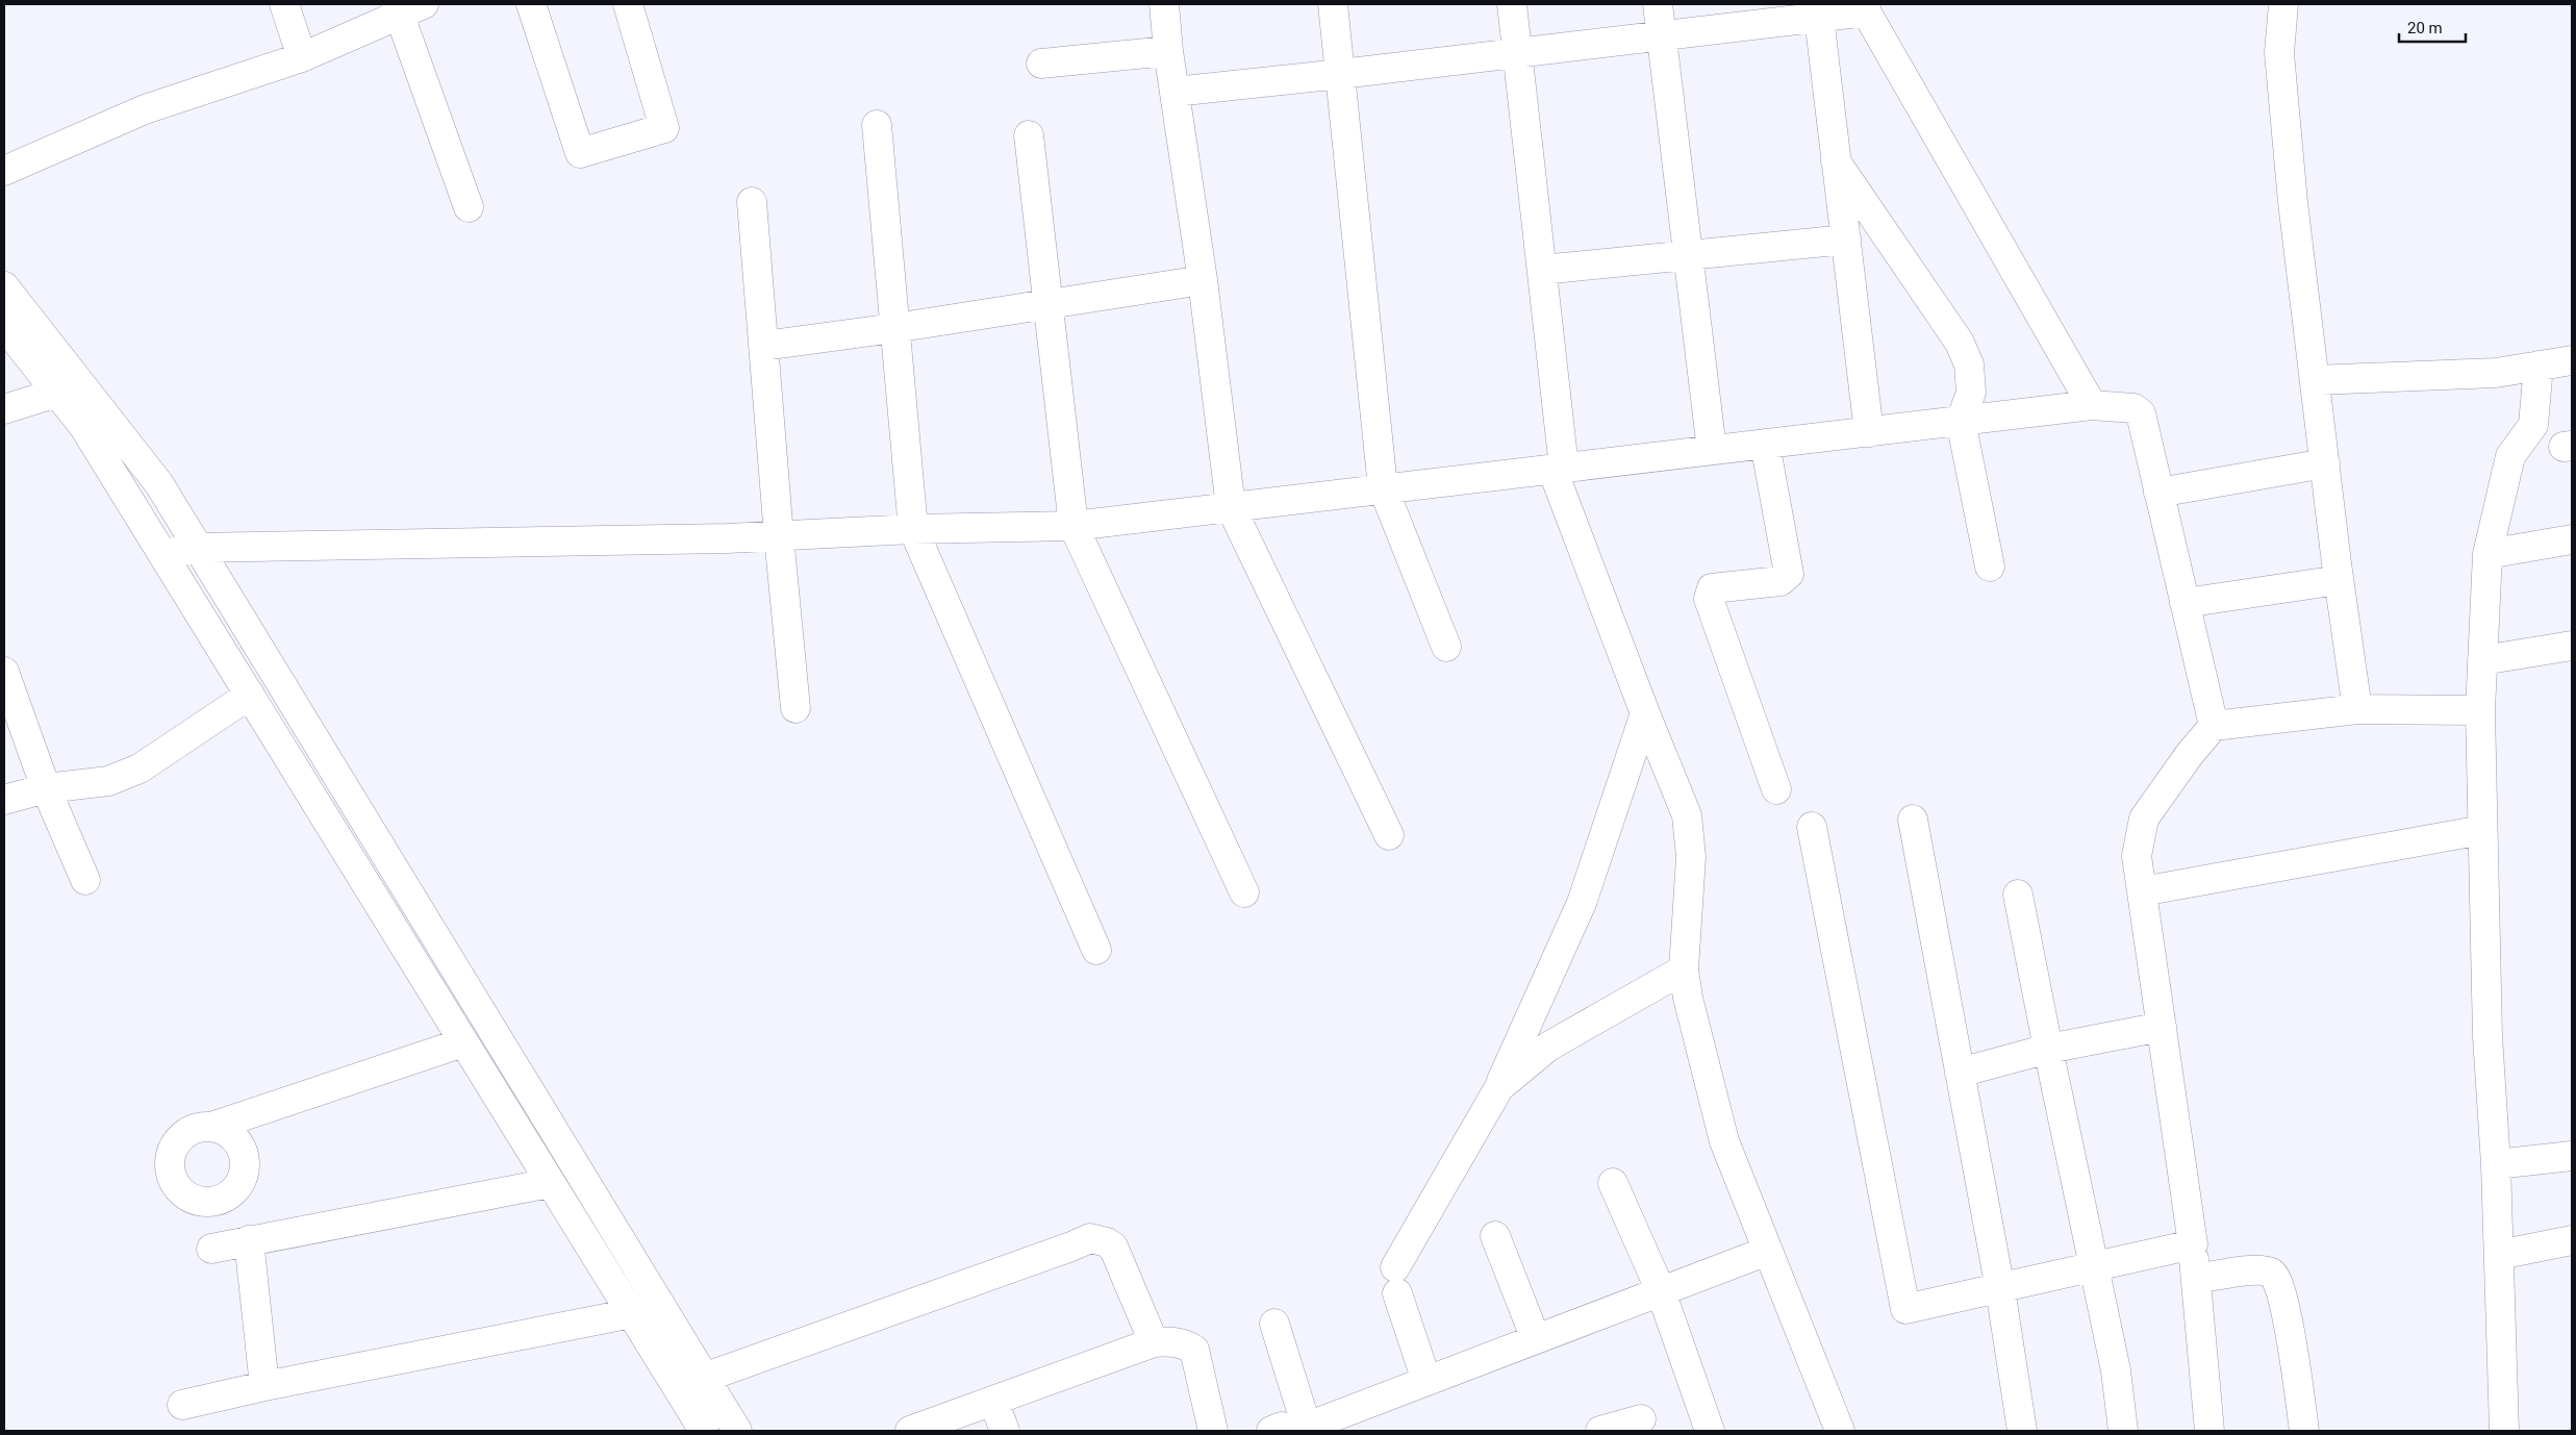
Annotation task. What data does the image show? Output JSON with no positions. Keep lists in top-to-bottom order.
{
  "scale_bar": "20 m"
}
